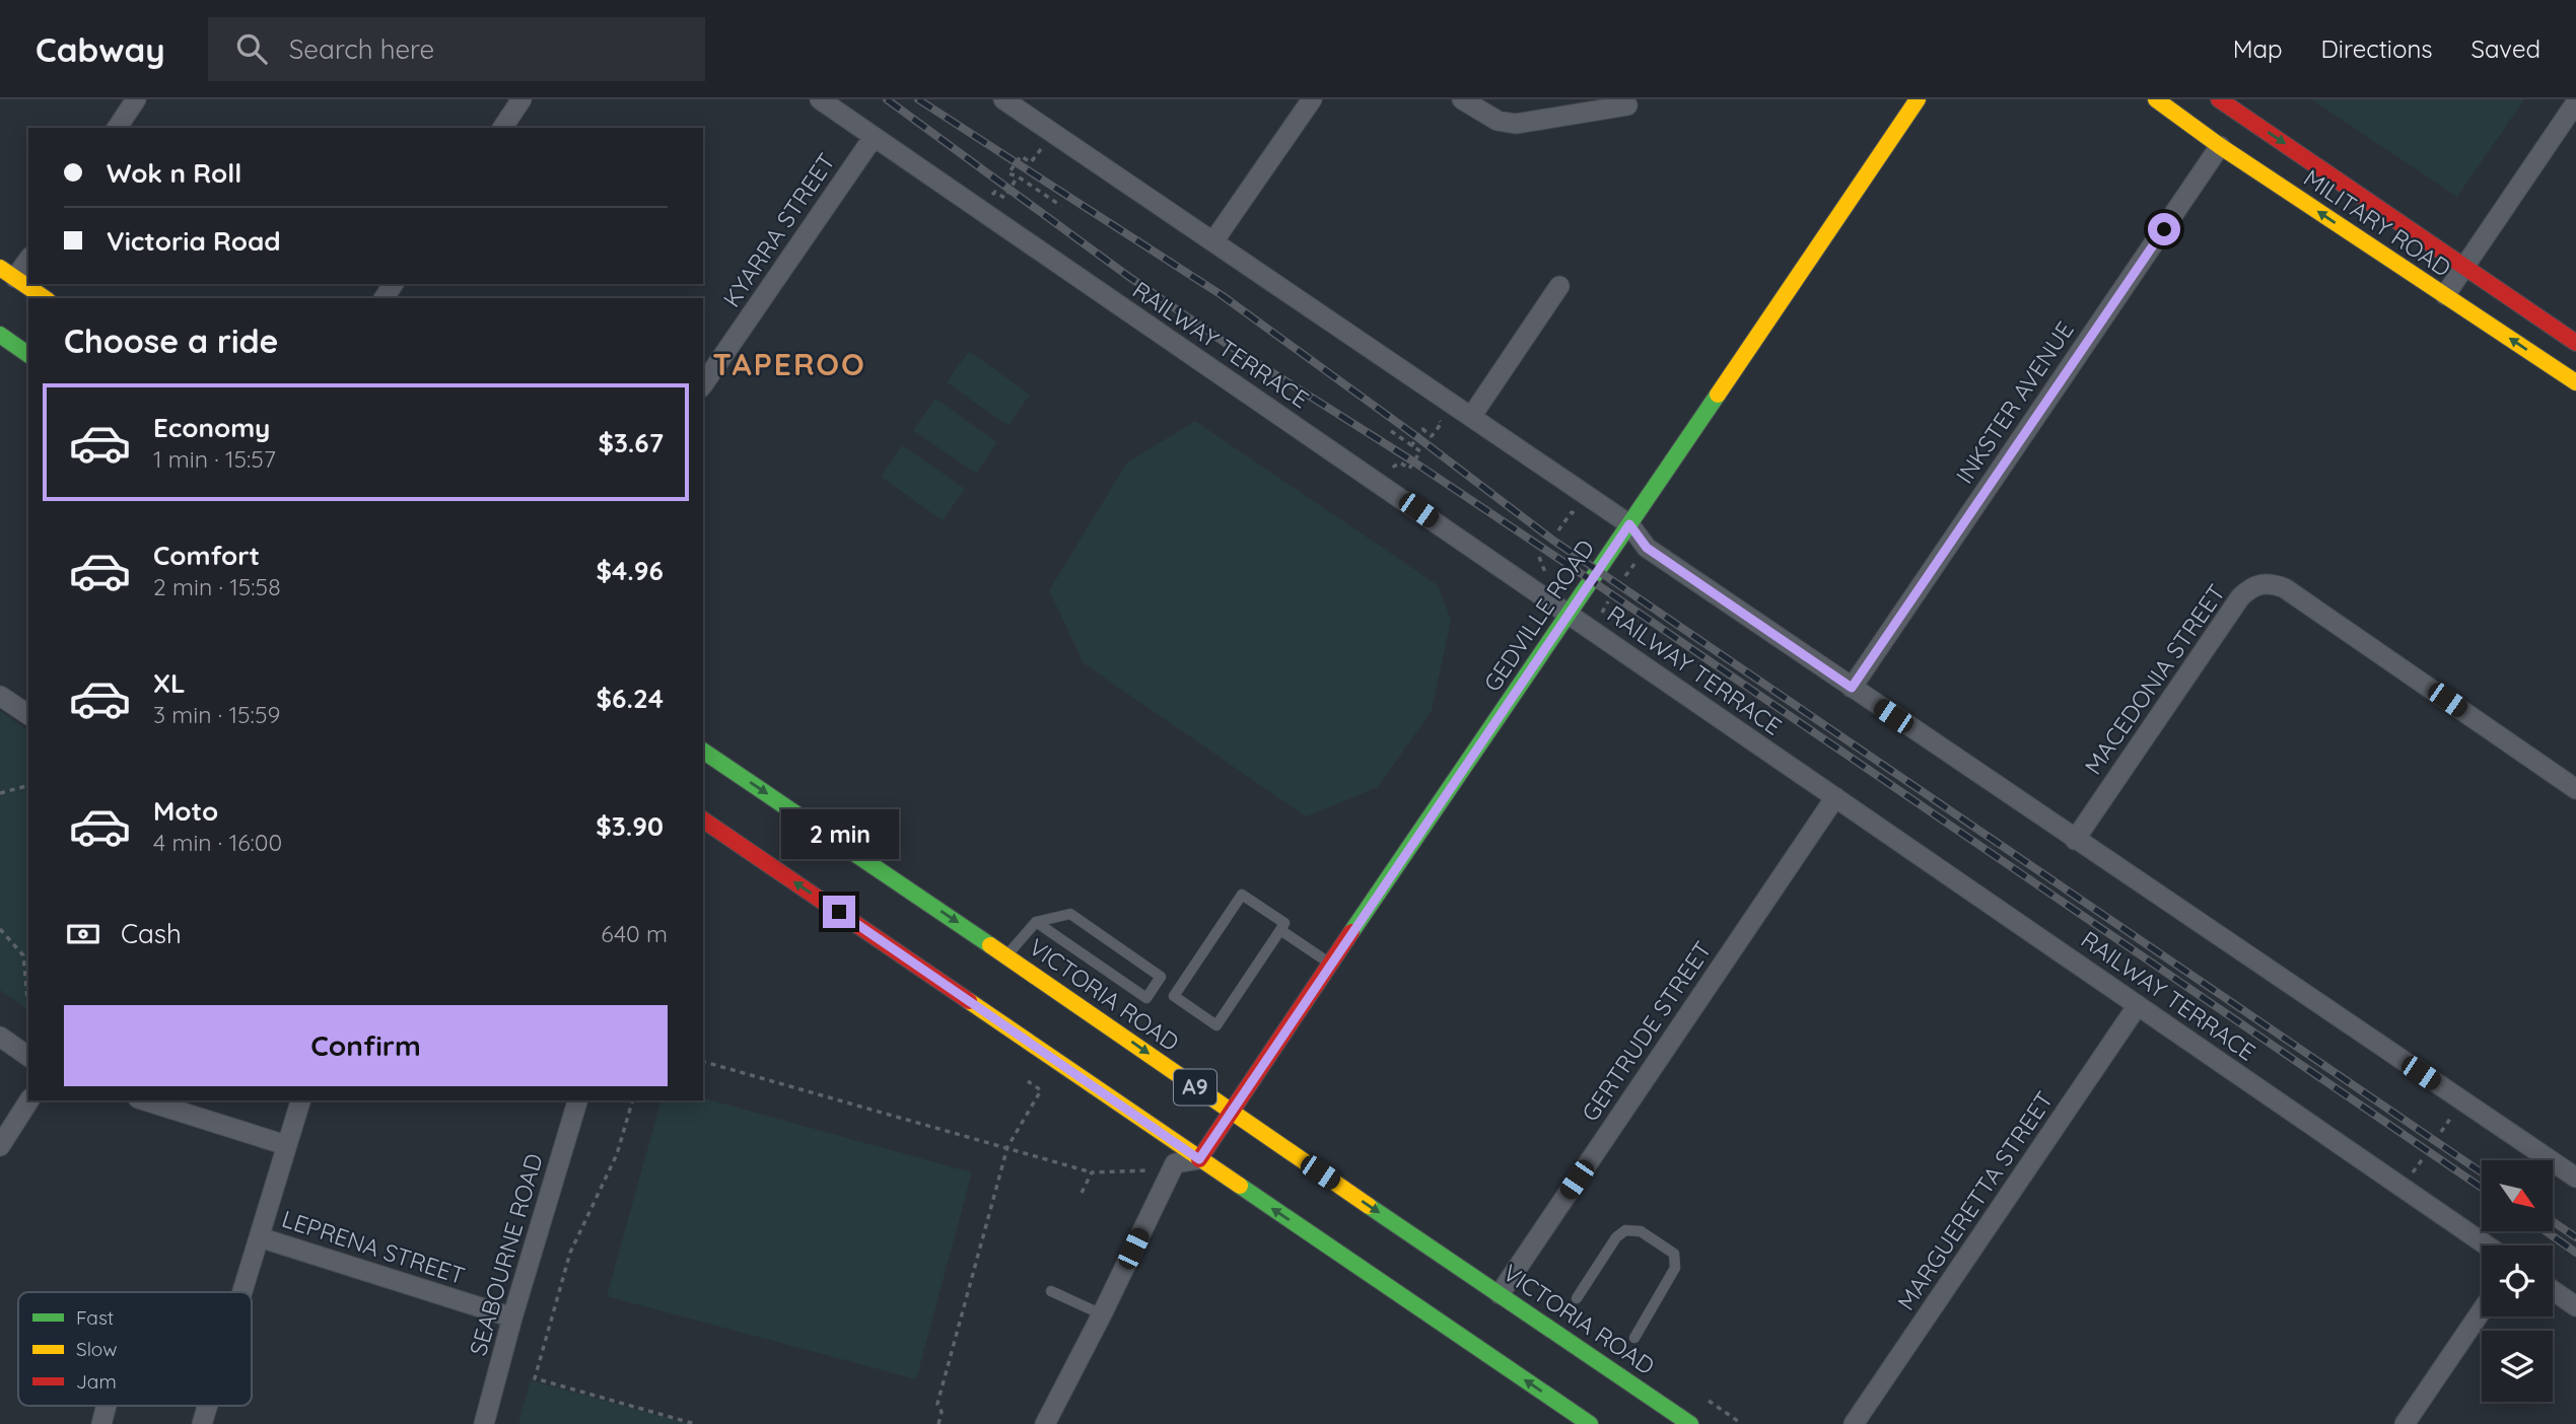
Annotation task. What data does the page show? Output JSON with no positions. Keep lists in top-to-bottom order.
{
  "streets": {
    "main road": [
      "MILITARY ROAD",
      "GEDVILLE ROAD",
      "VICTORIA ROAD",
      "A9"
    ],
    "street": [
      "KYARRA STREET",
      "RAILWAY TERRACE",
      "INKSTER AVENUE",
      "MACEDONIA STREET",
      "GERTRUDE STREET",
      "MARGUERETTA STREET",
      "LEPRENA STREET",
      "SEABOURNE ROAD"
    ]
  },
  "crossings": [
    ["MILITARY ROAD", "INKSTER AVENUE"],
    ["KYARRA STREET", "RAILWAY TERRACE"],
    ["RAILWAY TERRACE", "GEDVILLE ROAD"],
    ["RAILWAY TERRACE", "GERTRUDE STREET"],
    ["RAILWAY TERRACE", "MARGUERETTA STREET"],
    ["GEDVILLE ROAD", "VICTORIA ROAD"],
    ["GEDVILLE ROAD", "A9"],
    ["VICTORIA ROAD", "GERTRUDE STREET"],
    ["LEPRENA STREET", "SEABOURNE ROAD"]
  ],
  "districts": ["TAPEROO"],
  "legend": ["Fast", "Slow", "Jam"],
  "north": "bottom right",
  "page": {
    "header": "Cabway",
    "search": "Search here",
    "nav": ["Map", "Directions", "Saved"],
    "banner": ["Wok n Roll", "Victoria Road"],
    "heading": "Choose a ride",
    "list": [
      {
        "name": "Economy",
        "note": "1 min · 15:57",
        "value": "$3.67"
      },
      {
        "name": "Comfort",
        "note": "2 min · 15:58",
        "value": "$4.96"
      },
      {
        "name": "XL",
        "note": "3 min · 15:59",
        "value": "$6.24"
      },
      {
        "name": "Moto",
        "note": "4 min · 16:00",
        "value": "$3.90"
      }
    ],
    "bubble": "2 min",
    "pay": ["Cash", "640 m"],
    "buttons": "Confirm"
  }
}
